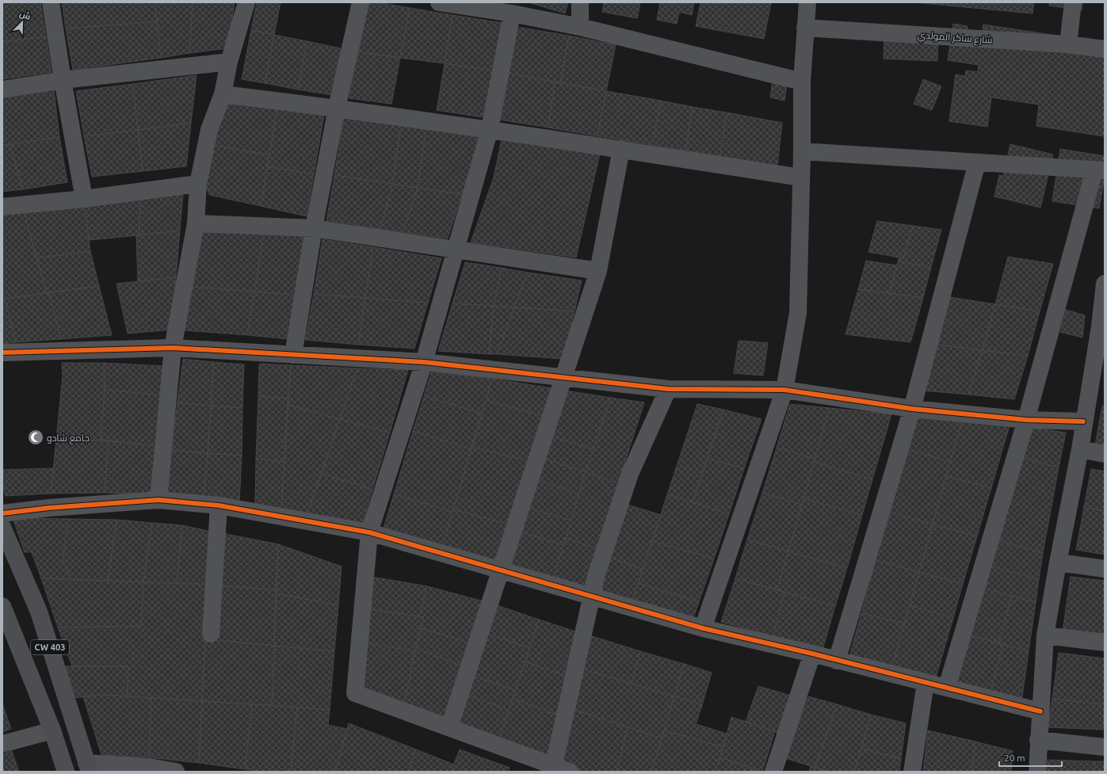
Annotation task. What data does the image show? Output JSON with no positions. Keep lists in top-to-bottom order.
{
  "streets": {
    "main road": ["CW 403"],
    "street": ["شارع ساكر المولدي"]
  },
  "places": {
    "mosque": ["جامع شادو"]
  },
  "scale_bar": "20 m",
  "north": "top right"
}
